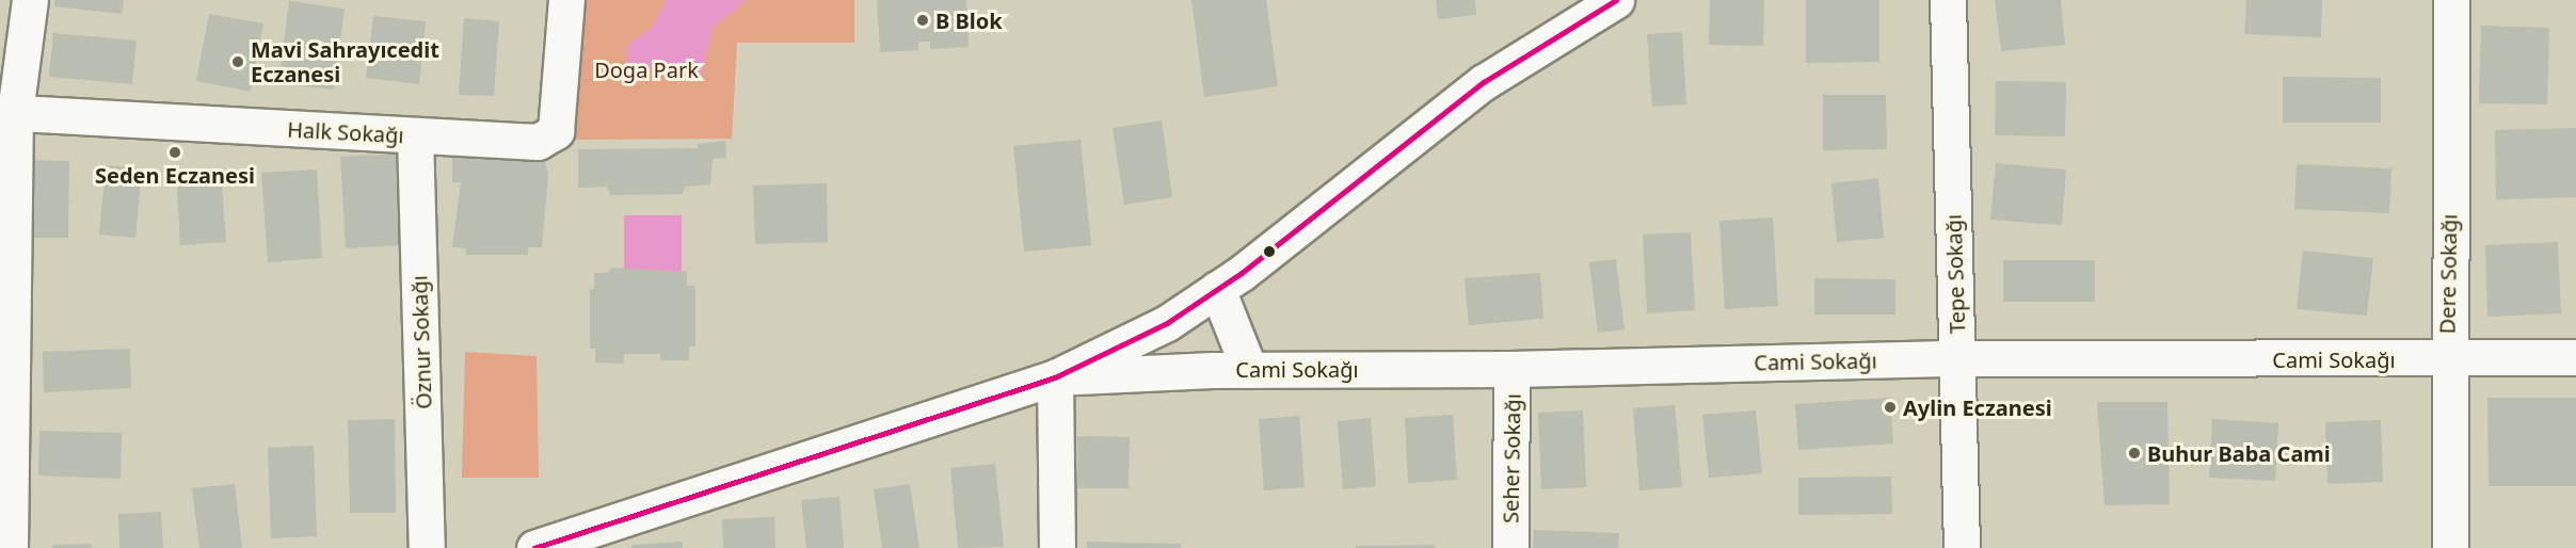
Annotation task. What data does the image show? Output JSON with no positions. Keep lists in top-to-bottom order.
{
  "streets": {
    "street": [
      "Halk Sokağı",
      "Tepe Sokağı",
      "Dere Sokağı",
      "Öznur Sokağı",
      "Cami Sokağı",
      "Seher Sokağı"
    ]
  },
  "crossings": [
    ["Halk Sokağı", "Öznur Sokağı"],
    ["Tepe Sokağı", "Cami Sokağı"],
    ["Dere Sokağı", "Cami Sokağı"],
    ["Cami Sokağı", "Seher Sokağı"]
  ],
  "parks": ["Doga Park"],
  "places": [
    "B Blok",
    "Mavi Sahrayıcedit Eczanesi",
    "Seden Eczanesi",
    "Aylin Eczanesi",
    "Buhur Baba Cami"
  ]
}
